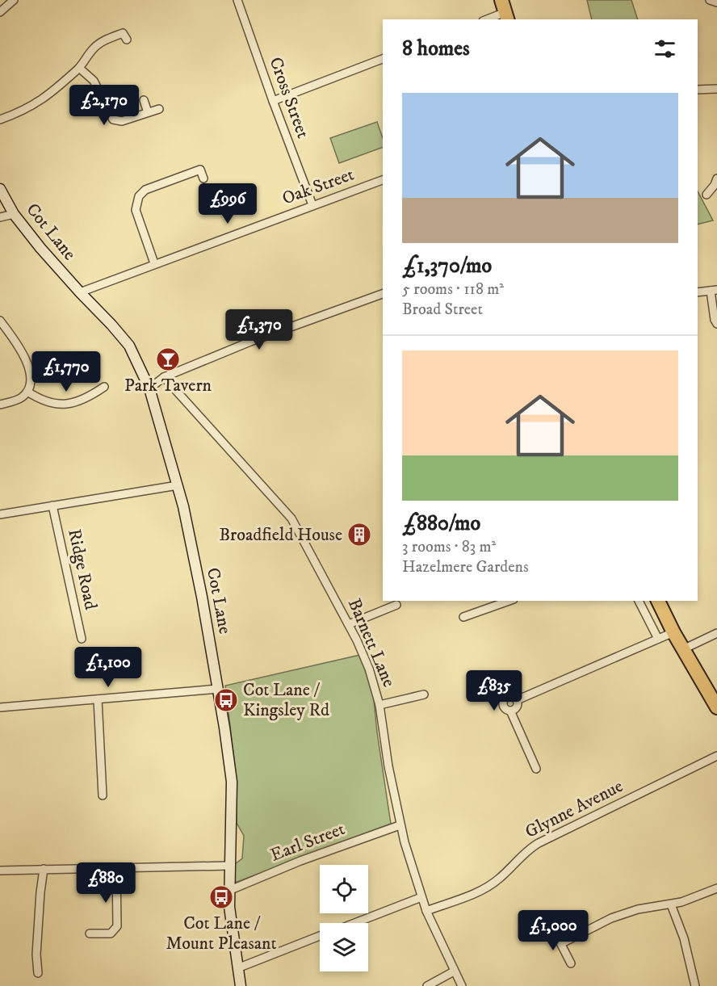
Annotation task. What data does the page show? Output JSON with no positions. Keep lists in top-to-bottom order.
{
  "streets": {
    "street": [
      "Cross Street",
      "Oak Street",
      "Cot Lane",
      "Ridge Road",
      "Barnett Lane",
      "Glynne Avenue",
      "Earl Street"
    ]
  },
  "crossings": [
    ["Cross Street", "Oak Street"],
    ["Oak Street", "Cot Lane"],
    ["Cot Lane", "Ridge Road"],
    ["Cot Lane", "Earl Street"],
    ["Barnett Lane", "Glynne Avenue"],
    ["Barnett Lane", "Earl Street"]
  ],
  "places": {
    "bar": ["Park Tavern"],
    "building": ["Broadfield House"],
    "bus stop": ["Cot Lane / Kingsley Rd", "Cot Lane / Mount Pleasant"]
  },
  "page": {
    "heading": "8 homes",
    "list": [
      {
        "name": "£1,370/mo",
        "note": "5 rooms · 118 m² · Broad Street"
      },
      {
        "name": "£880/mo",
        "note": "3 rooms · 83 m² · Hazelmere Gardens"
      }
    ],
    "price": [
      "£2,170",
      "£996",
      "£1,370",
      "£1,770",
      "£1,100",
      "£835",
      "£880",
      "£1,000"
    ]
  }
}
